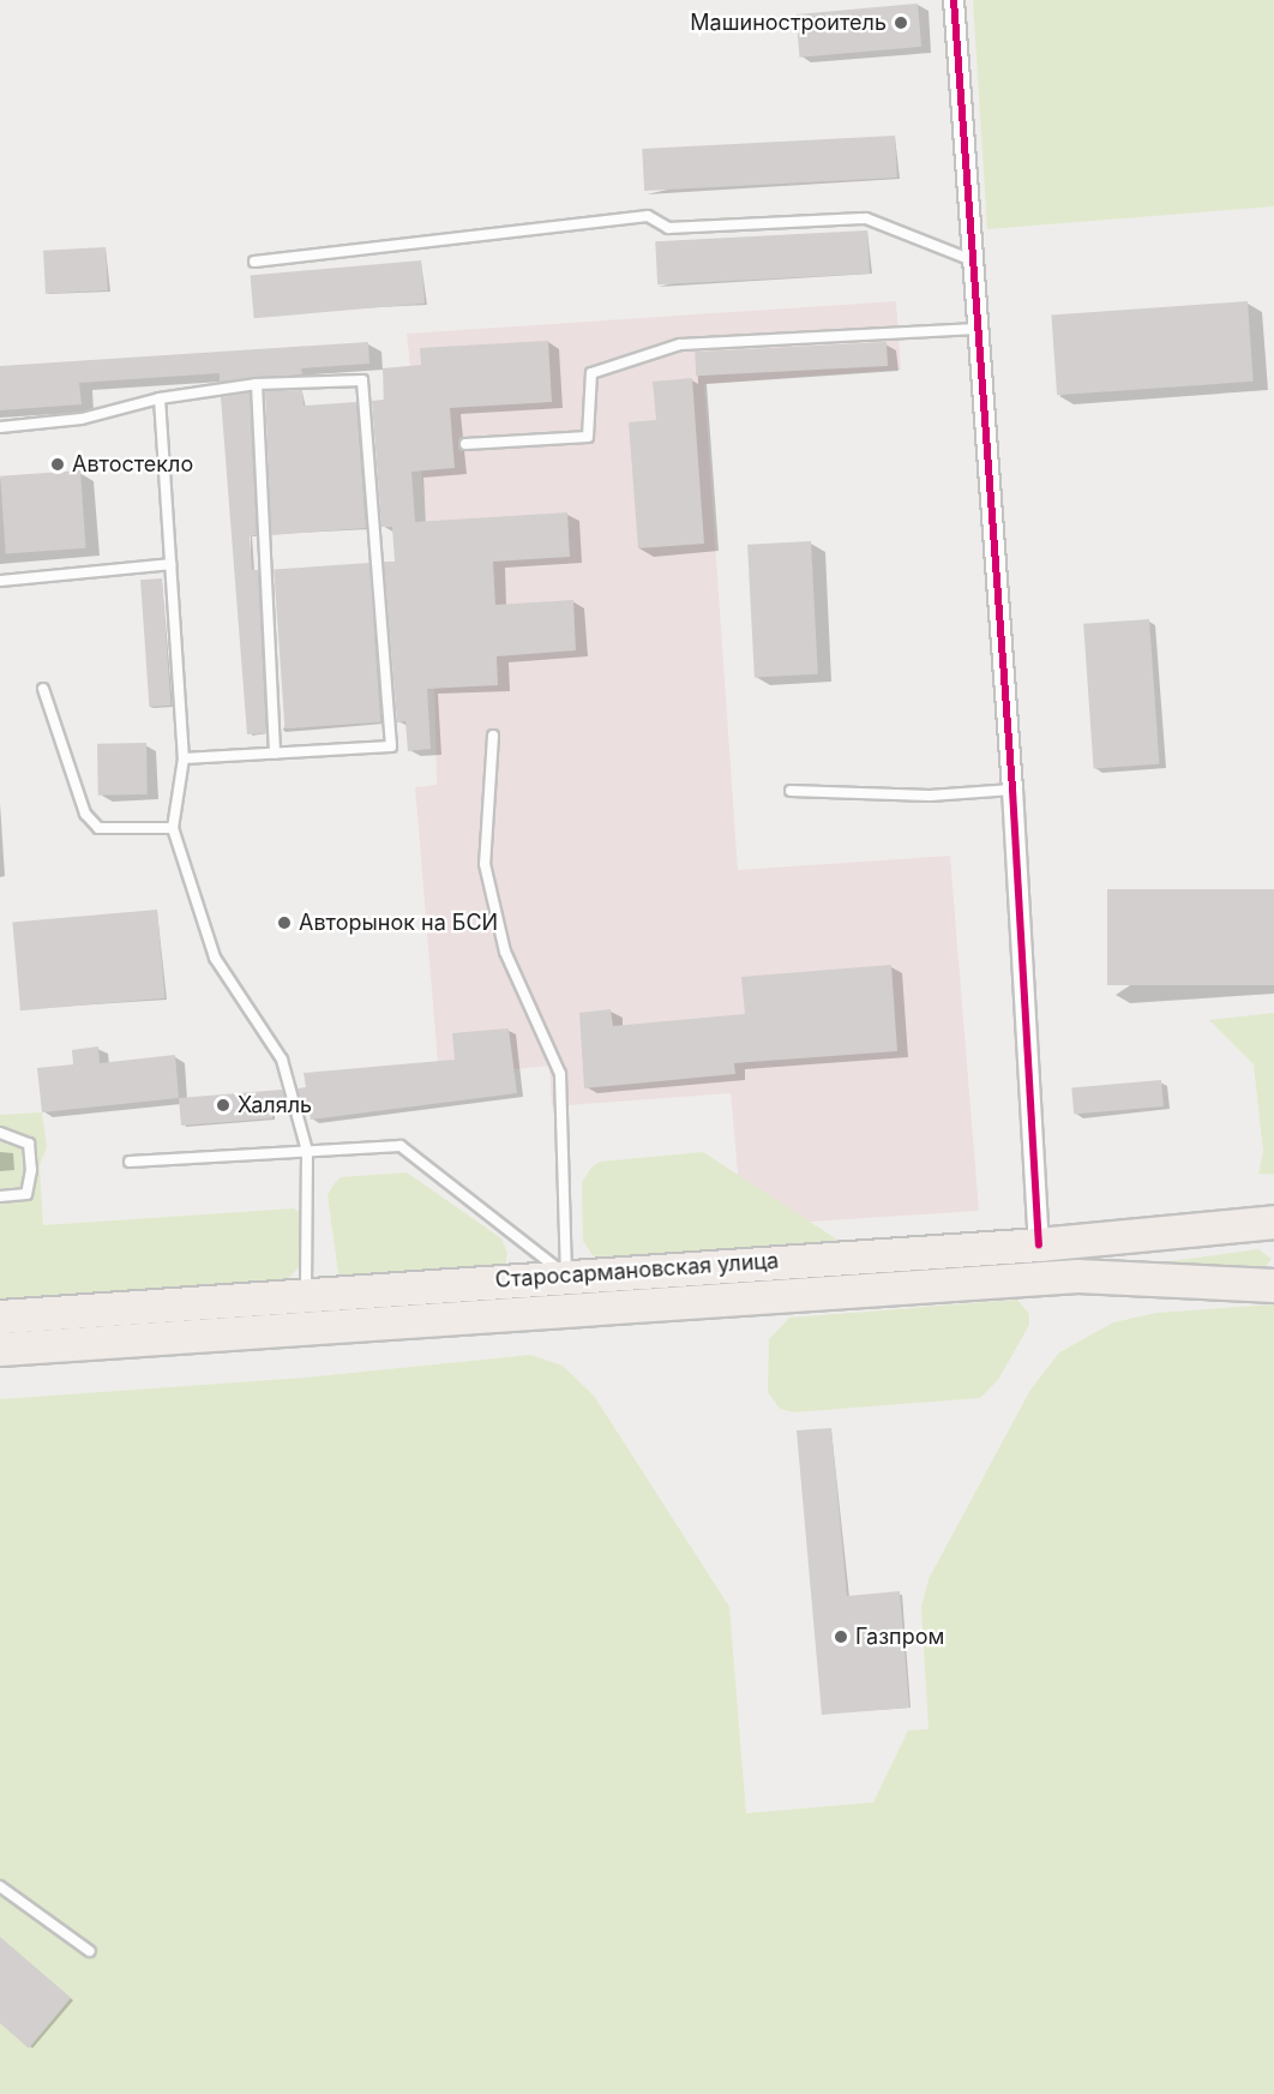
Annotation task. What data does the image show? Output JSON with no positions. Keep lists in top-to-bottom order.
{
  "streets": {
    "main road": ["Старосармановская улица"]
  },
  "places": [
    "Машиностроитель",
    "Автостекло",
    "Авторынок на БСИ",
    "Халяль",
    "Газпром"
  ]
}
